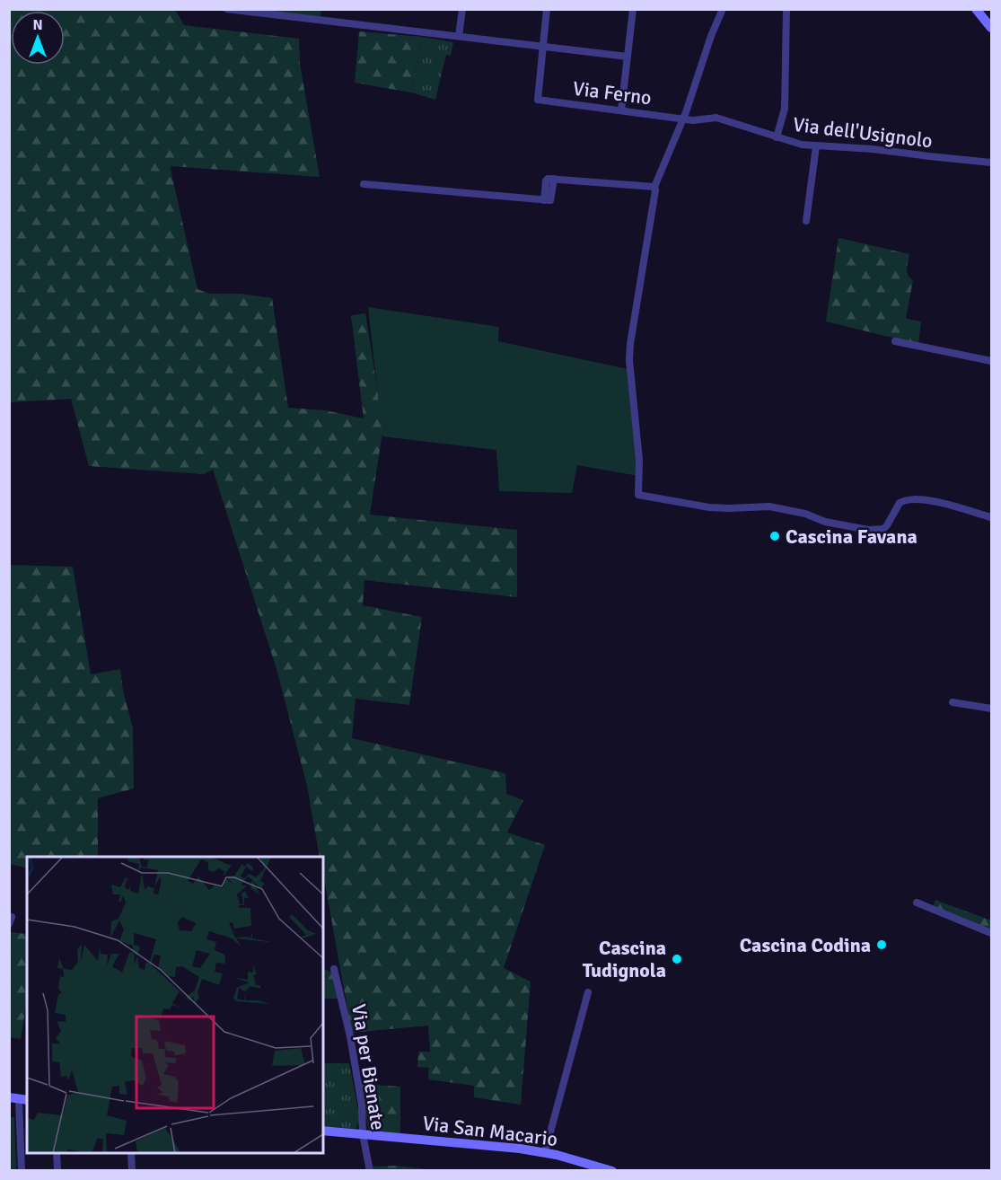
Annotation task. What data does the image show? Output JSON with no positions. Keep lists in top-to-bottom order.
{
  "streets": {
    "street": [
      "Via Ferno",
      "Via dell'Usignolo",
      "Via per Bienate",
      "Via San Macario"
    ]
  },
  "crossings": [
    ["Via Ferno", "Via dell'Usignolo"],
    ["Via per Bienate", "Via San Macario"]
  ],
  "places": ["Cascina Favana", "Cascina Codina", "Cascina Tudignola"],
  "north": "top"
}
